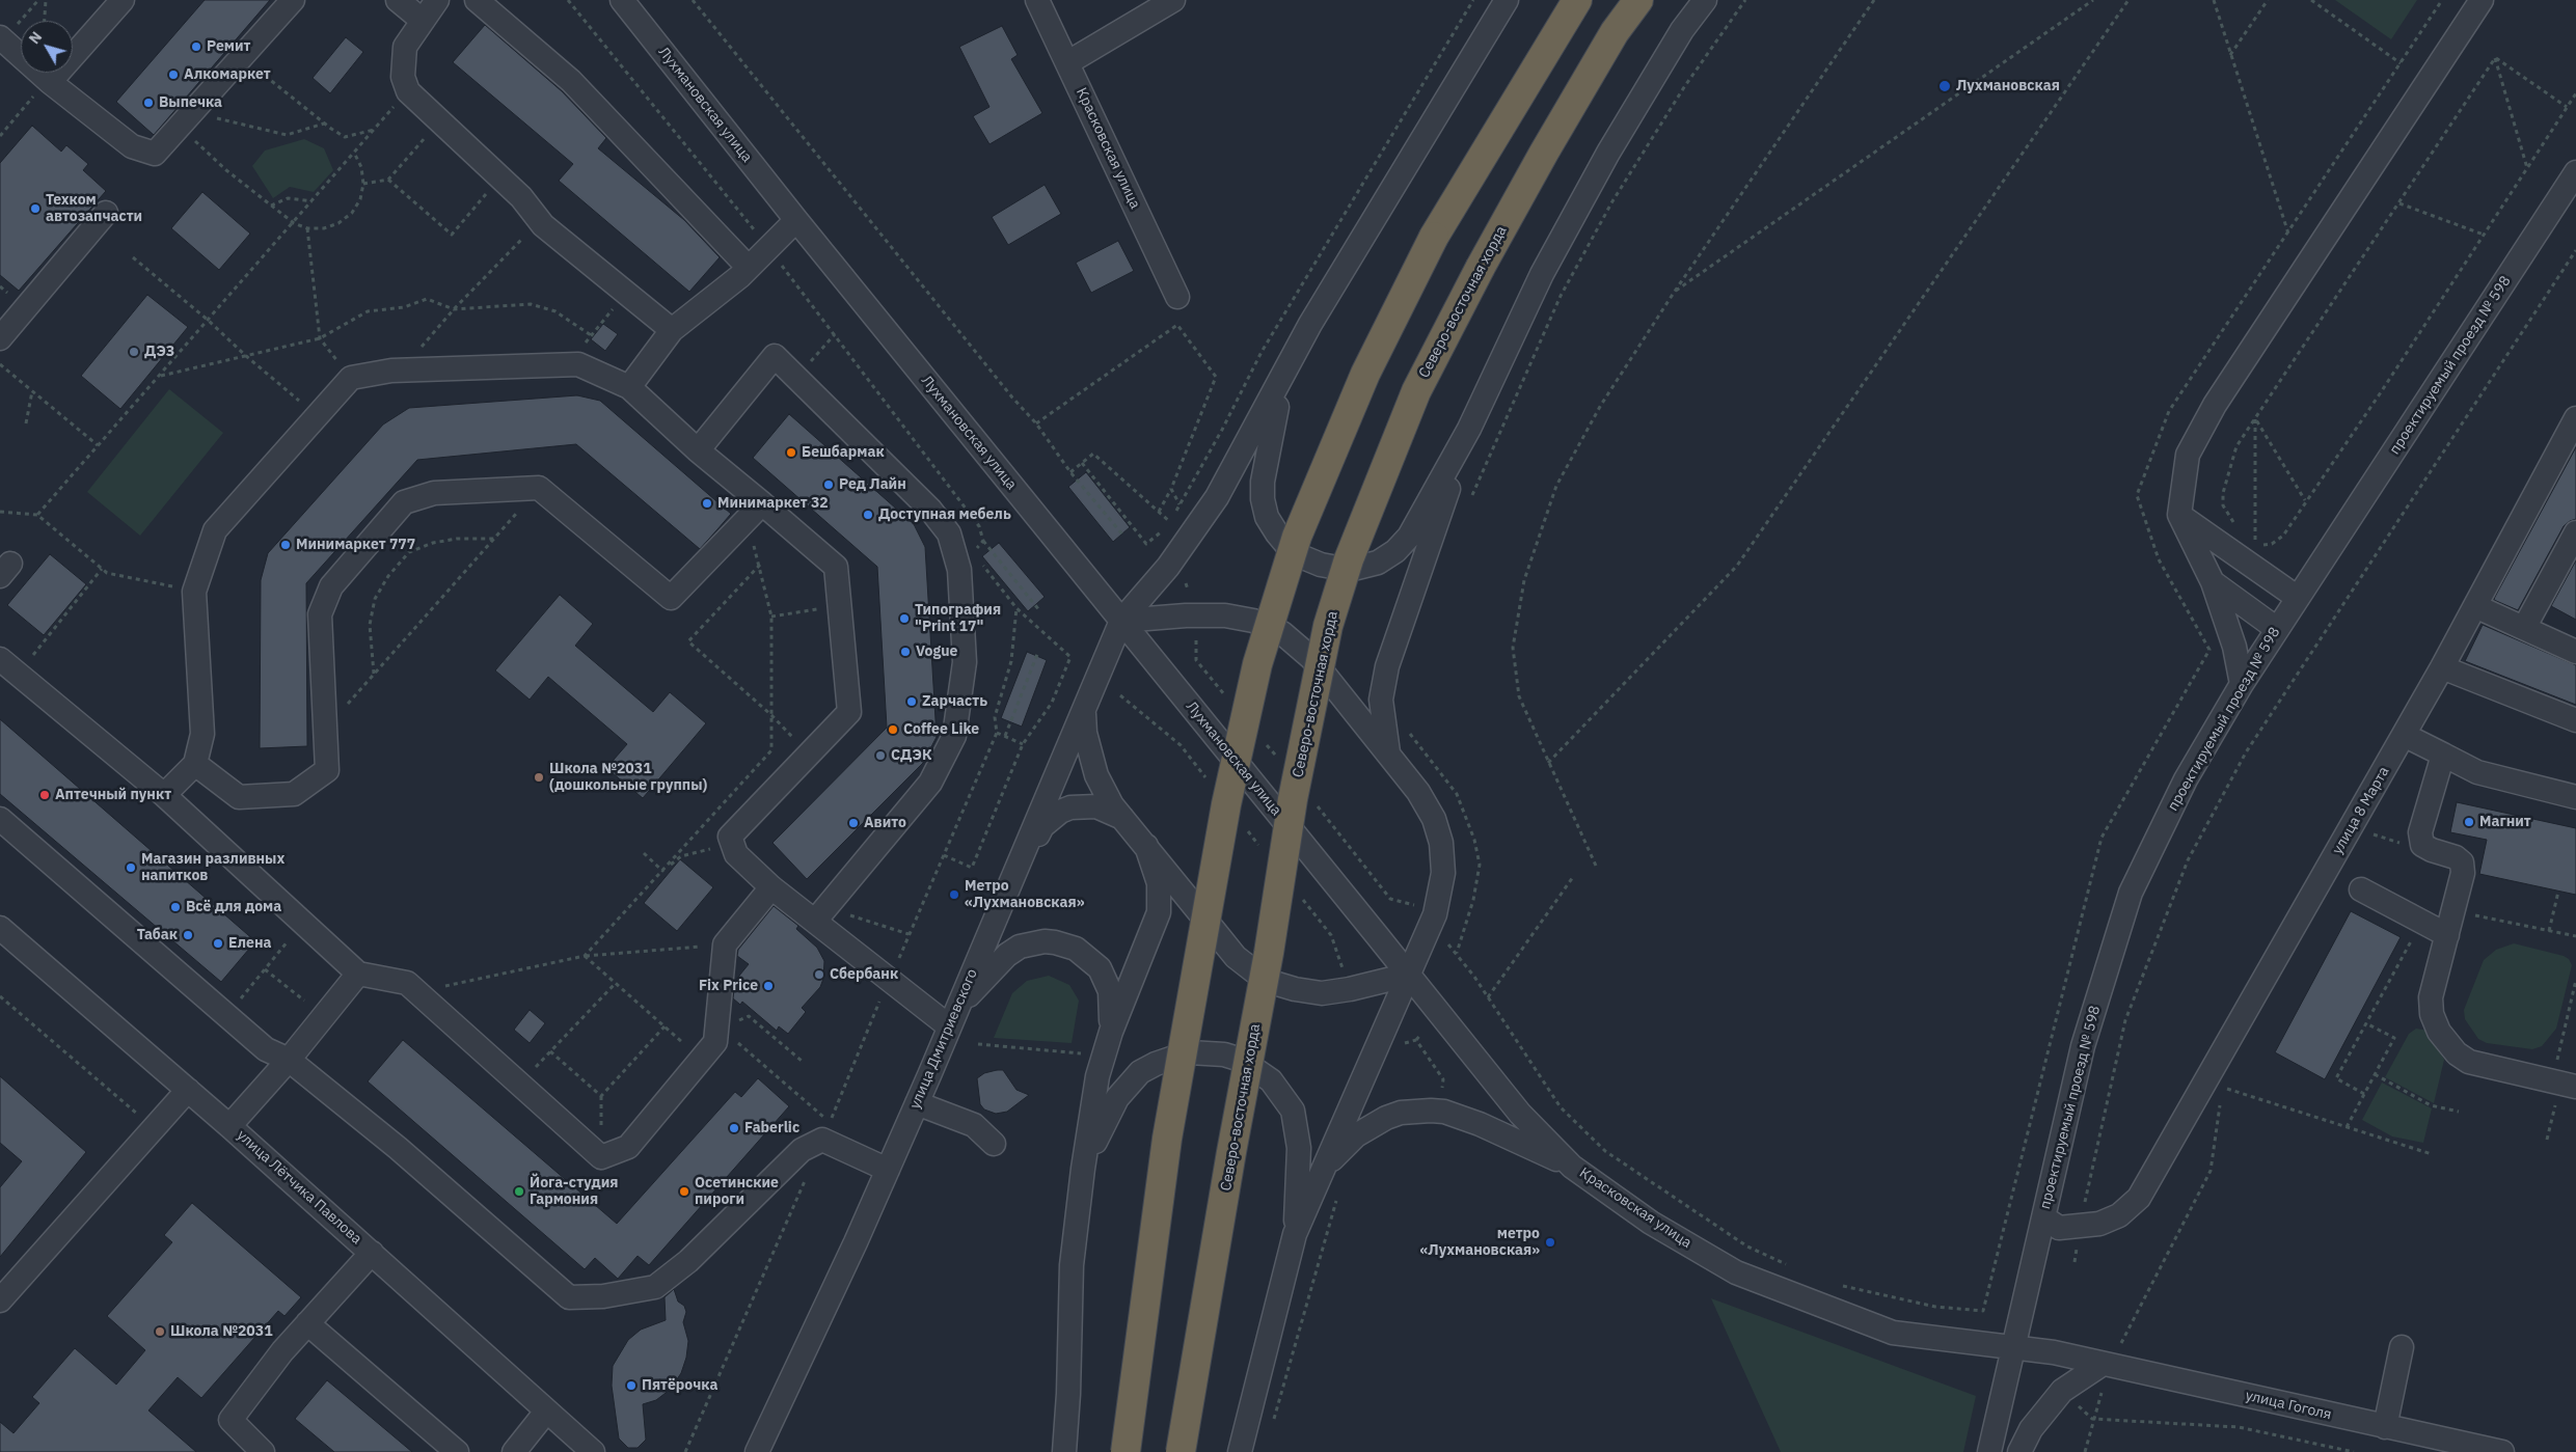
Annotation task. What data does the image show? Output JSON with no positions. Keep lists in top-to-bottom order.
{
  "streets": {
    "highway": ["Северо-восточная хорда"],
    "street": [
      "Лухмановская улица",
      "Красковская улица",
      "проектируемый проезд № 598",
      "улица 8 Марта",
      "улица Дмитриевского",
      "улица Лётчика Павлова",
      "улица Гоголя"
    ]
  },
  "crossings": [
    ["Лухмановская улица", "Красковская улица"],
    ["Лухмановская улица", "улица Дмитриевского"],
    ["Красковская улица", "проектируемый проезд № 598"],
    ["Красковская улица", "улица Гоголя"]
  ],
  "places": [
    "Ремит",
    "Алкомаркет",
    "Лухмановская",
    "Выпечка",
    "Техком автозапчасти",
    "ДЭЗ",
    "Бешбармак",
    "Ред Лайн",
    "Минимаркет 32",
    "Доступная мебель",
    "Минимаркет 777",
    "Типография \"Print 17\"",
    "Vogue",
    "Zapчасть",
    "Coffee Like",
    "СДЭК",
    "Школа №2031 (дошкольные группы)",
    "Аптечный пункт",
    "Магнит",
    "Авито",
    "Магазин разливных напитков",
    "Метро «Лухмановская»",
    "Всё для дома",
    "Табак",
    "Елена",
    "Сбербанк",
    "Fix Price",
    "Faberlic",
    "Йога-студия Гармония",
    "Осетинские пироги",
    "метро «Лухмановская»",
    "Школа №2031",
    "Пятёрочка"
  ],
  "north": "top left"
}
